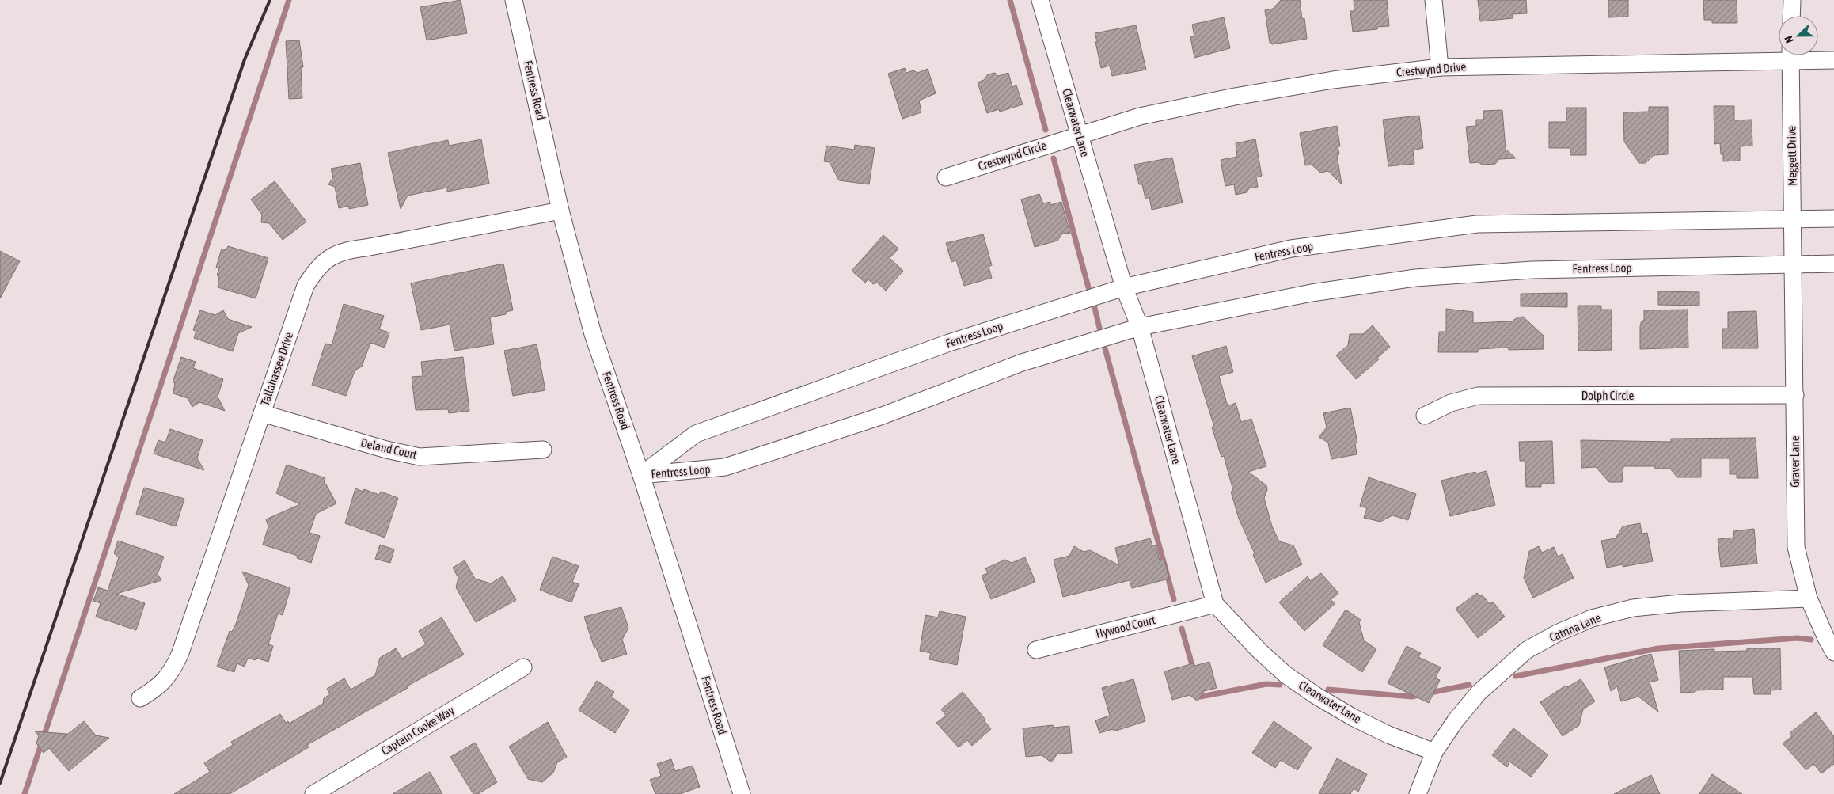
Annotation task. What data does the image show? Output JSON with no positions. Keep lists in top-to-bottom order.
{
  "streets": {
    "street": [
      "Crestwynd Drive",
      "Fentress Road",
      "Clearwater Lane",
      "Crestwynd Circle",
      "Meggett Drive",
      "Fentress Loop",
      "Tallahassee Drive",
      "Dolph Circle",
      "Deland Court",
      "Graver Lane",
      "Hywood Court",
      "Catrina Lane",
      "Captain Cooke Way"
    ]
  },
  "crossings": [
    ["Crestwynd Drive", "Clearwater Lane"],
    ["Crestwynd Drive", "Crestwynd Circle"],
    ["Fentress Road", "Fentress Loop"],
    ["Fentress Road", "Tallahassee Drive"],
    ["Clearwater Lane", "Crestwynd Circle"],
    ["Clearwater Lane", "Fentress Loop"],
    ["Clearwater Lane", "Hywood Court"],
    ["Clearwater Lane", "Catrina Lane"],
    ["Meggett Drive", "Fentress Loop"],
    ["Meggett Drive", "Graver Lane"],
    ["Fentress Loop", "Graver Lane"],
    ["Tallahassee Drive", "Deland Court"],
    ["Dolph Circle", "Graver Lane"],
    ["Graver Lane", "Catrina Lane"]
  ],
  "north": "left"
}
